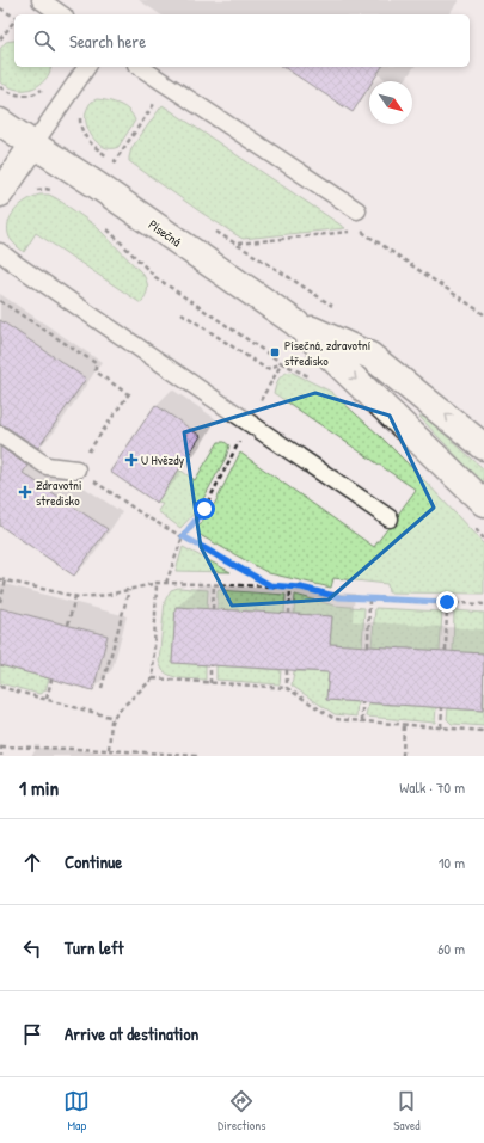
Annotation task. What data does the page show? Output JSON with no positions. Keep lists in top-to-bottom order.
{
  "streets": {
    "street": ["Písečná"]
  },
  "places": {
    "transit": ["Písečná, zdravotní středisko"],
    "health": ["U Hvězdy", "Zdravotni stredisko"]
  },
  "north": "bottom right",
  "page": {
    "search": "Search here",
    "heading": ["1 min", "Walk · 70 m"],
    "list": [
      ["Continue", "10 m"],
      ["Turn left", "60 m"],
      "Arrive at destination"
    ],
    "nav": ["Map", "Directions", "Saved"]
  }
}
